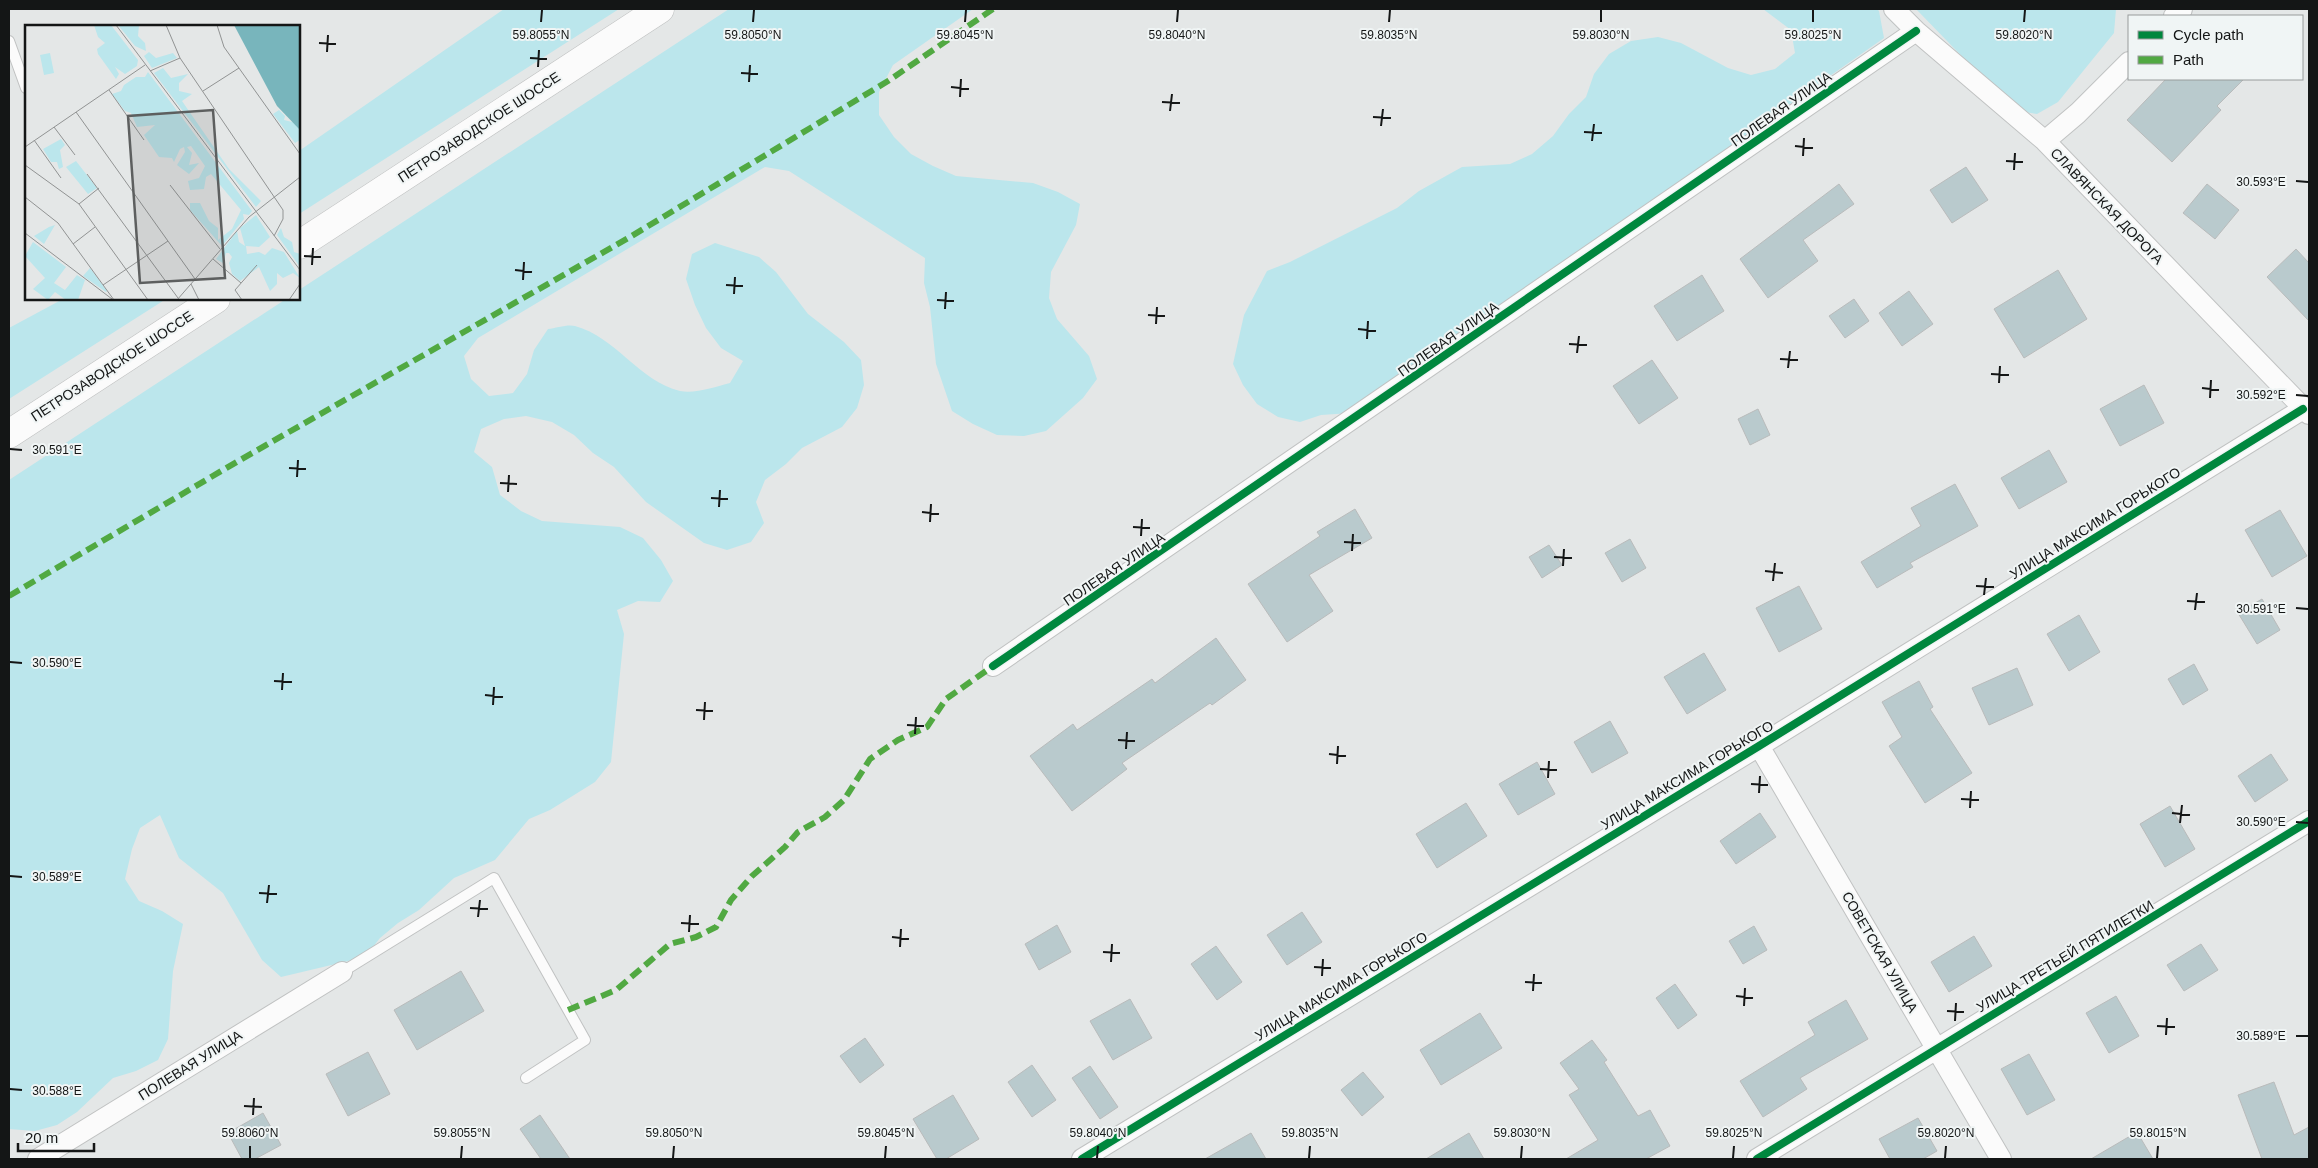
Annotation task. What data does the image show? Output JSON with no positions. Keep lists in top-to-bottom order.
{
  "streets": {
    "main road": ["ПЕТРОЗАВОДСКОЕ ШОССЕ"],
    "street": [
      "ПОЛЕВАЯ УЛИЦА",
      "СЛАВЯНСКАЯ ДОРОГА",
      "УЛИЦА МАКСИМА ГОРЬКОГО",
      "СОВЕТСКАЯ УЛИЦА",
      "УЛИЦА ТРЕТЬЕЙ ПЯТИЛЕТКИ"
    ]
  },
  "crossings": [
    ["ПОЛЕВАЯ УЛИЦА", "СЛАВЯНСКАЯ ДОРОГА"],
    ["СЛАВЯНСКАЯ ДОРОГА", "УЛИЦА МАКСИМА ГОРЬКОГО"],
    ["УЛИЦА МАКСИМА ГОРЬКОГО", "СОВЕТСКАЯ УЛИЦА"],
    ["СОВЕТСКАЯ УЛИЦА", "УЛИЦА ТРЕТЬЕЙ ПЯТИЛЕТКИ"]
  ],
  "legend": ["Cycle path", "Path"],
  "scale_bar": "20 m",
  "coordinates": [
    "59.8055°N",
    "59.8050°N",
    "59.8045°N",
    "59.8040°N",
    "59.8035°N",
    "59.8030°N",
    "59.8025°N",
    "59.8020°N",
    "30.593°E",
    "30.592°E",
    "30.591°E",
    "30.590°E",
    "30.589°E",
    "30.588°E",
    "59.8060°N",
    "59.8015°N"
  ]
}
